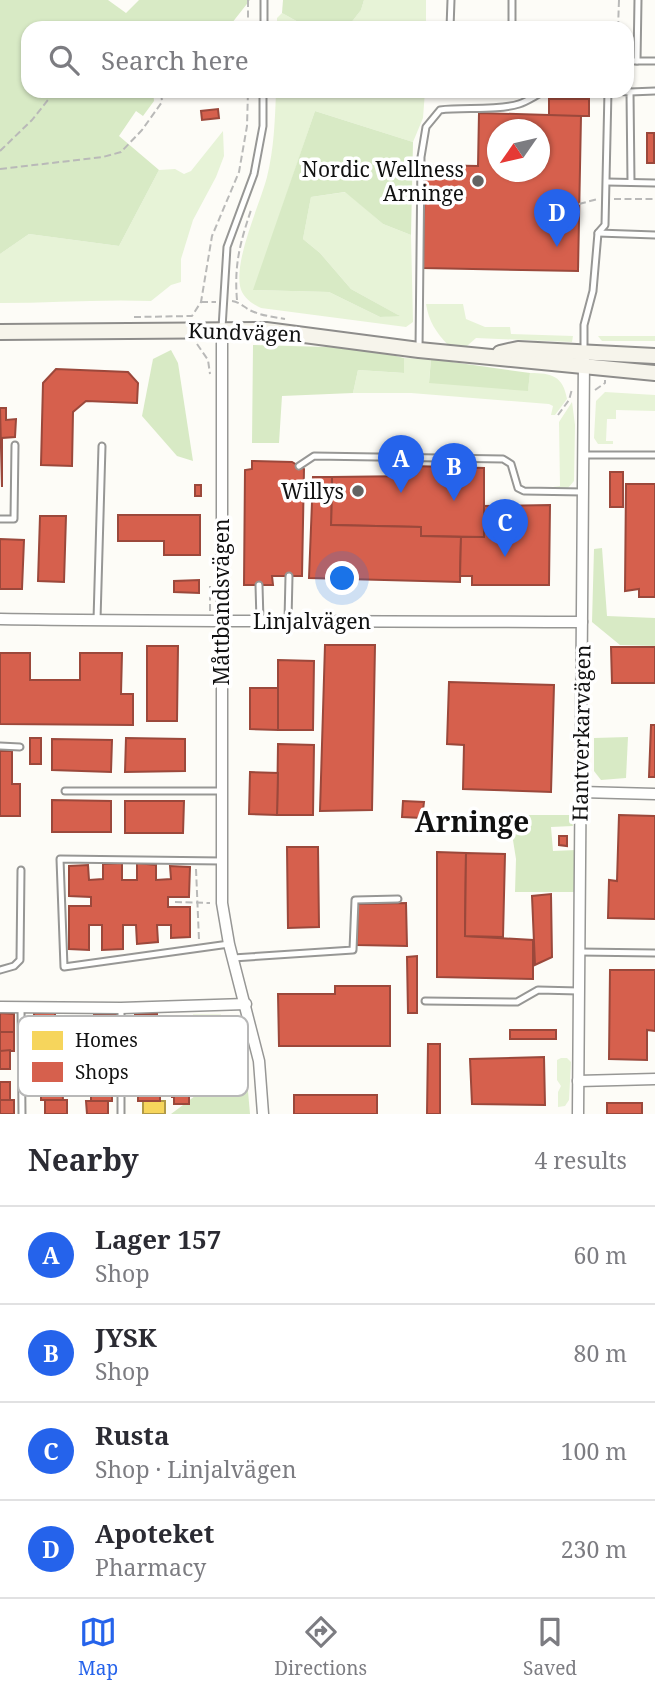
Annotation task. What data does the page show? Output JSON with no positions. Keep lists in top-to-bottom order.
{
  "streets": {
    "street": [
      "Kundvägen",
      "Måttbandsvägen",
      "Linjalvägen",
      "Hantverkarvägen"
    ]
  },
  "crossings": [
    ["Kundvägen", "Måttbandsvägen"],
    ["Kundvägen", "Hantverkarvägen"],
    ["Måttbandsvägen", "Linjalvägen"],
    ["Linjalvägen", "Hantverkarvägen"]
  ],
  "districts": ["Arninge"],
  "places": ["Nordic Wellness Arninge", "Willys"],
  "legend": ["Homes", "Shops"],
  "north": "bottom left",
  "page": {
    "search": "Search here",
    "pins": [
      "D",
      "A",
      "B",
      "C"
    ],
    "heading": ["Nearby", "4 results"],
    "list": [
      {
        "mark": "A",
        "name": "Lager 157",
        "note": "Shop",
        "value": "60 m"
      },
      {
        "mark": "B",
        "name": "JYSK",
        "note": "Shop",
        "value": "80 m"
      },
      {
        "mark": "C",
        "name": "Rusta",
        "note": "Shop · Linjalvägen",
        "value": "100 m"
      },
      {
        "mark": "D",
        "name": "Apoteket",
        "note": "Pharmacy",
        "value": "230 m"
      }
    ],
    "nav": ["Map", "Directions", "Saved"]
  }
}
